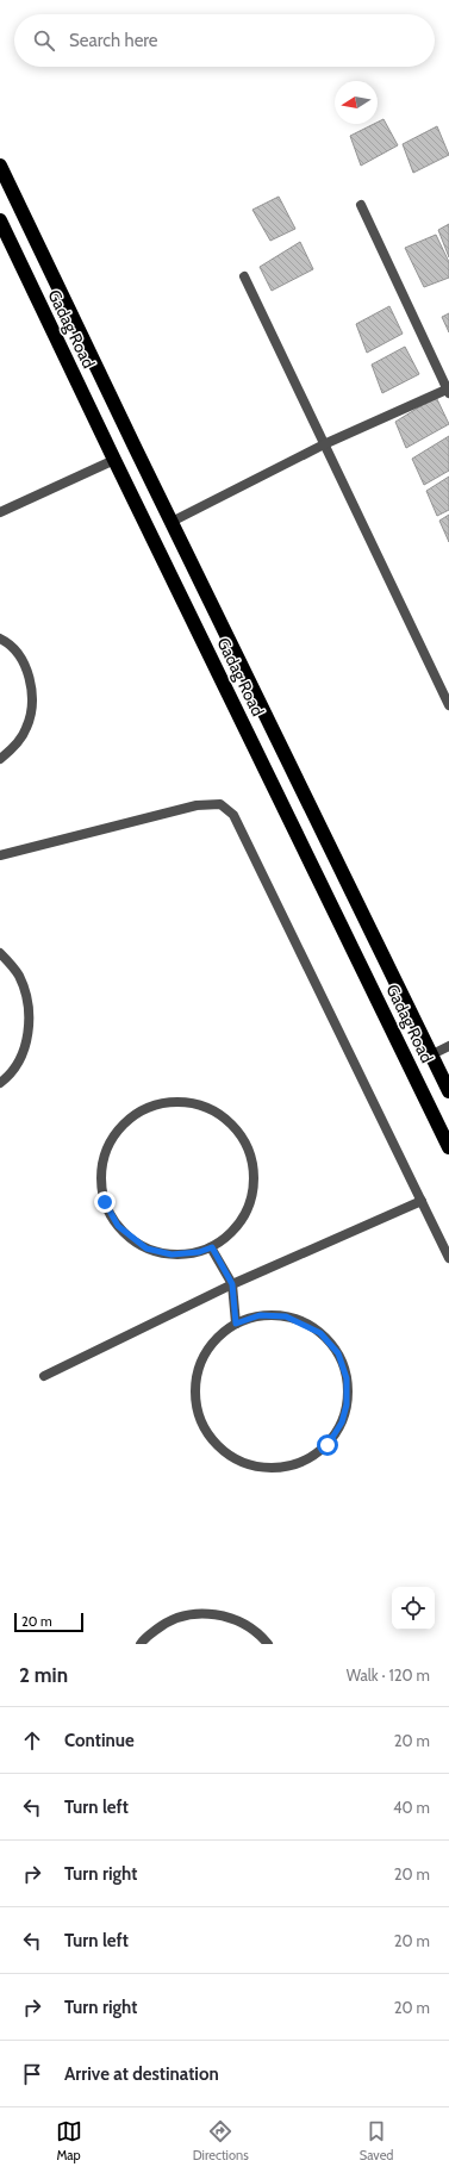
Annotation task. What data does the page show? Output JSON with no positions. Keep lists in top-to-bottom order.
{
  "streets": {
    "highway": ["Gadag Road"]
  },
  "scale_bar": "20 m",
  "north": "left",
  "page": {
    "search": "Search here",
    "scale": "20 m",
    "heading": ["2 min", "Walk · 120 m"],
    "list": [
      ["Continue", "20 m"],
      ["Turn left", "40 m"],
      ["Turn right", "20 m"],
      ["Turn left", "20 m"],
      ["Turn right", "20 m"],
      "Arrive at destination"
    ],
    "nav": ["Map", "Directions", "Saved"]
  }
}
